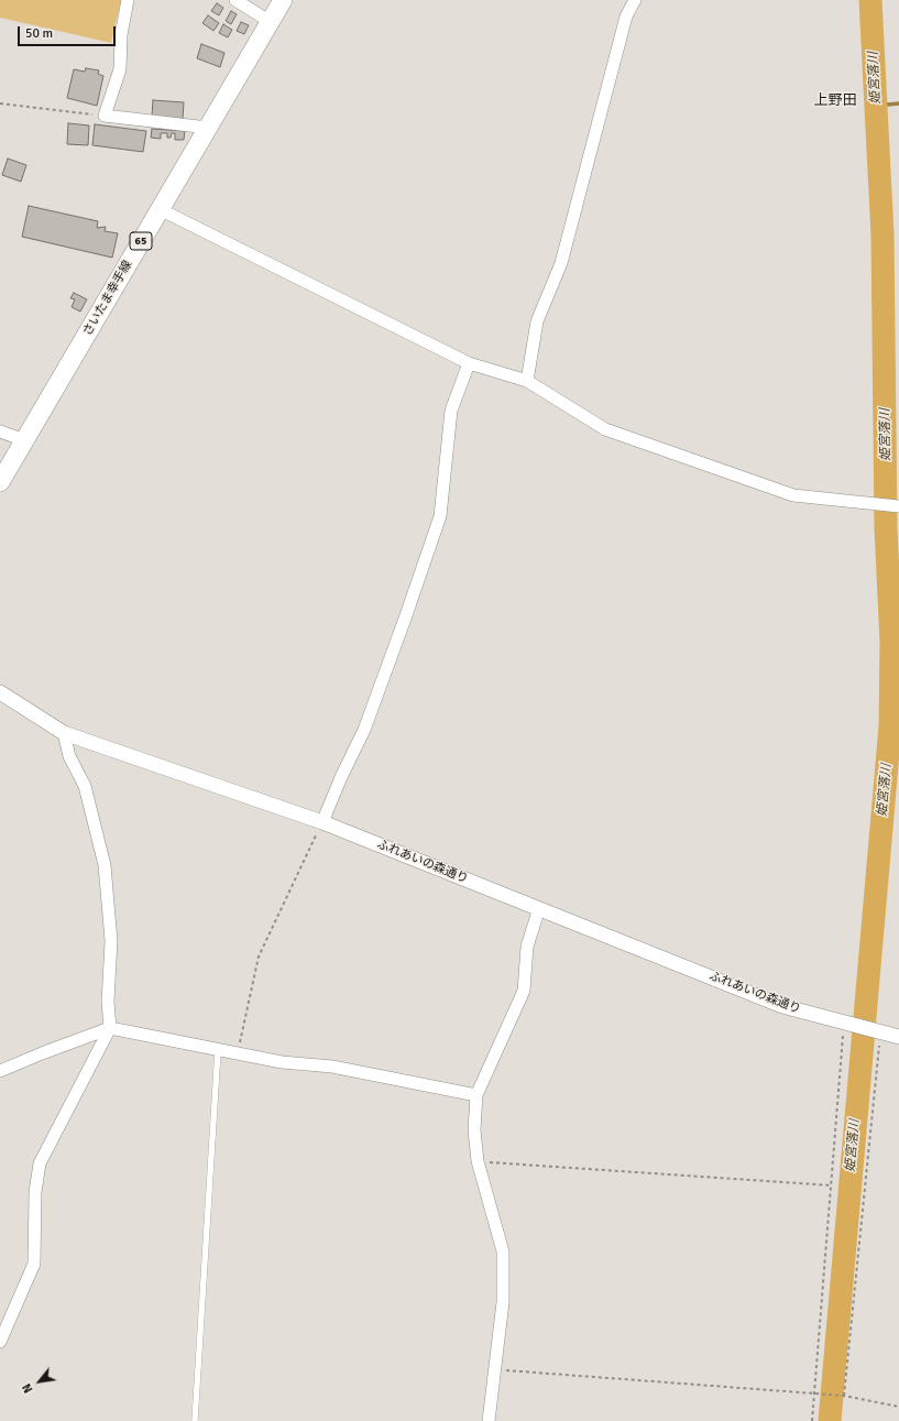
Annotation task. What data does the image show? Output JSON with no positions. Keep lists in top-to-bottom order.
{
  "streets": {
    "main road": ["65", "さいたま幸手線"],
    "street": ["ふれあいの森通り"]
  },
  "districts": ["上野田"],
  "water": ["姫宮落川"],
  "scale_bar": "50 m",
  "north": "bottom left"
}
